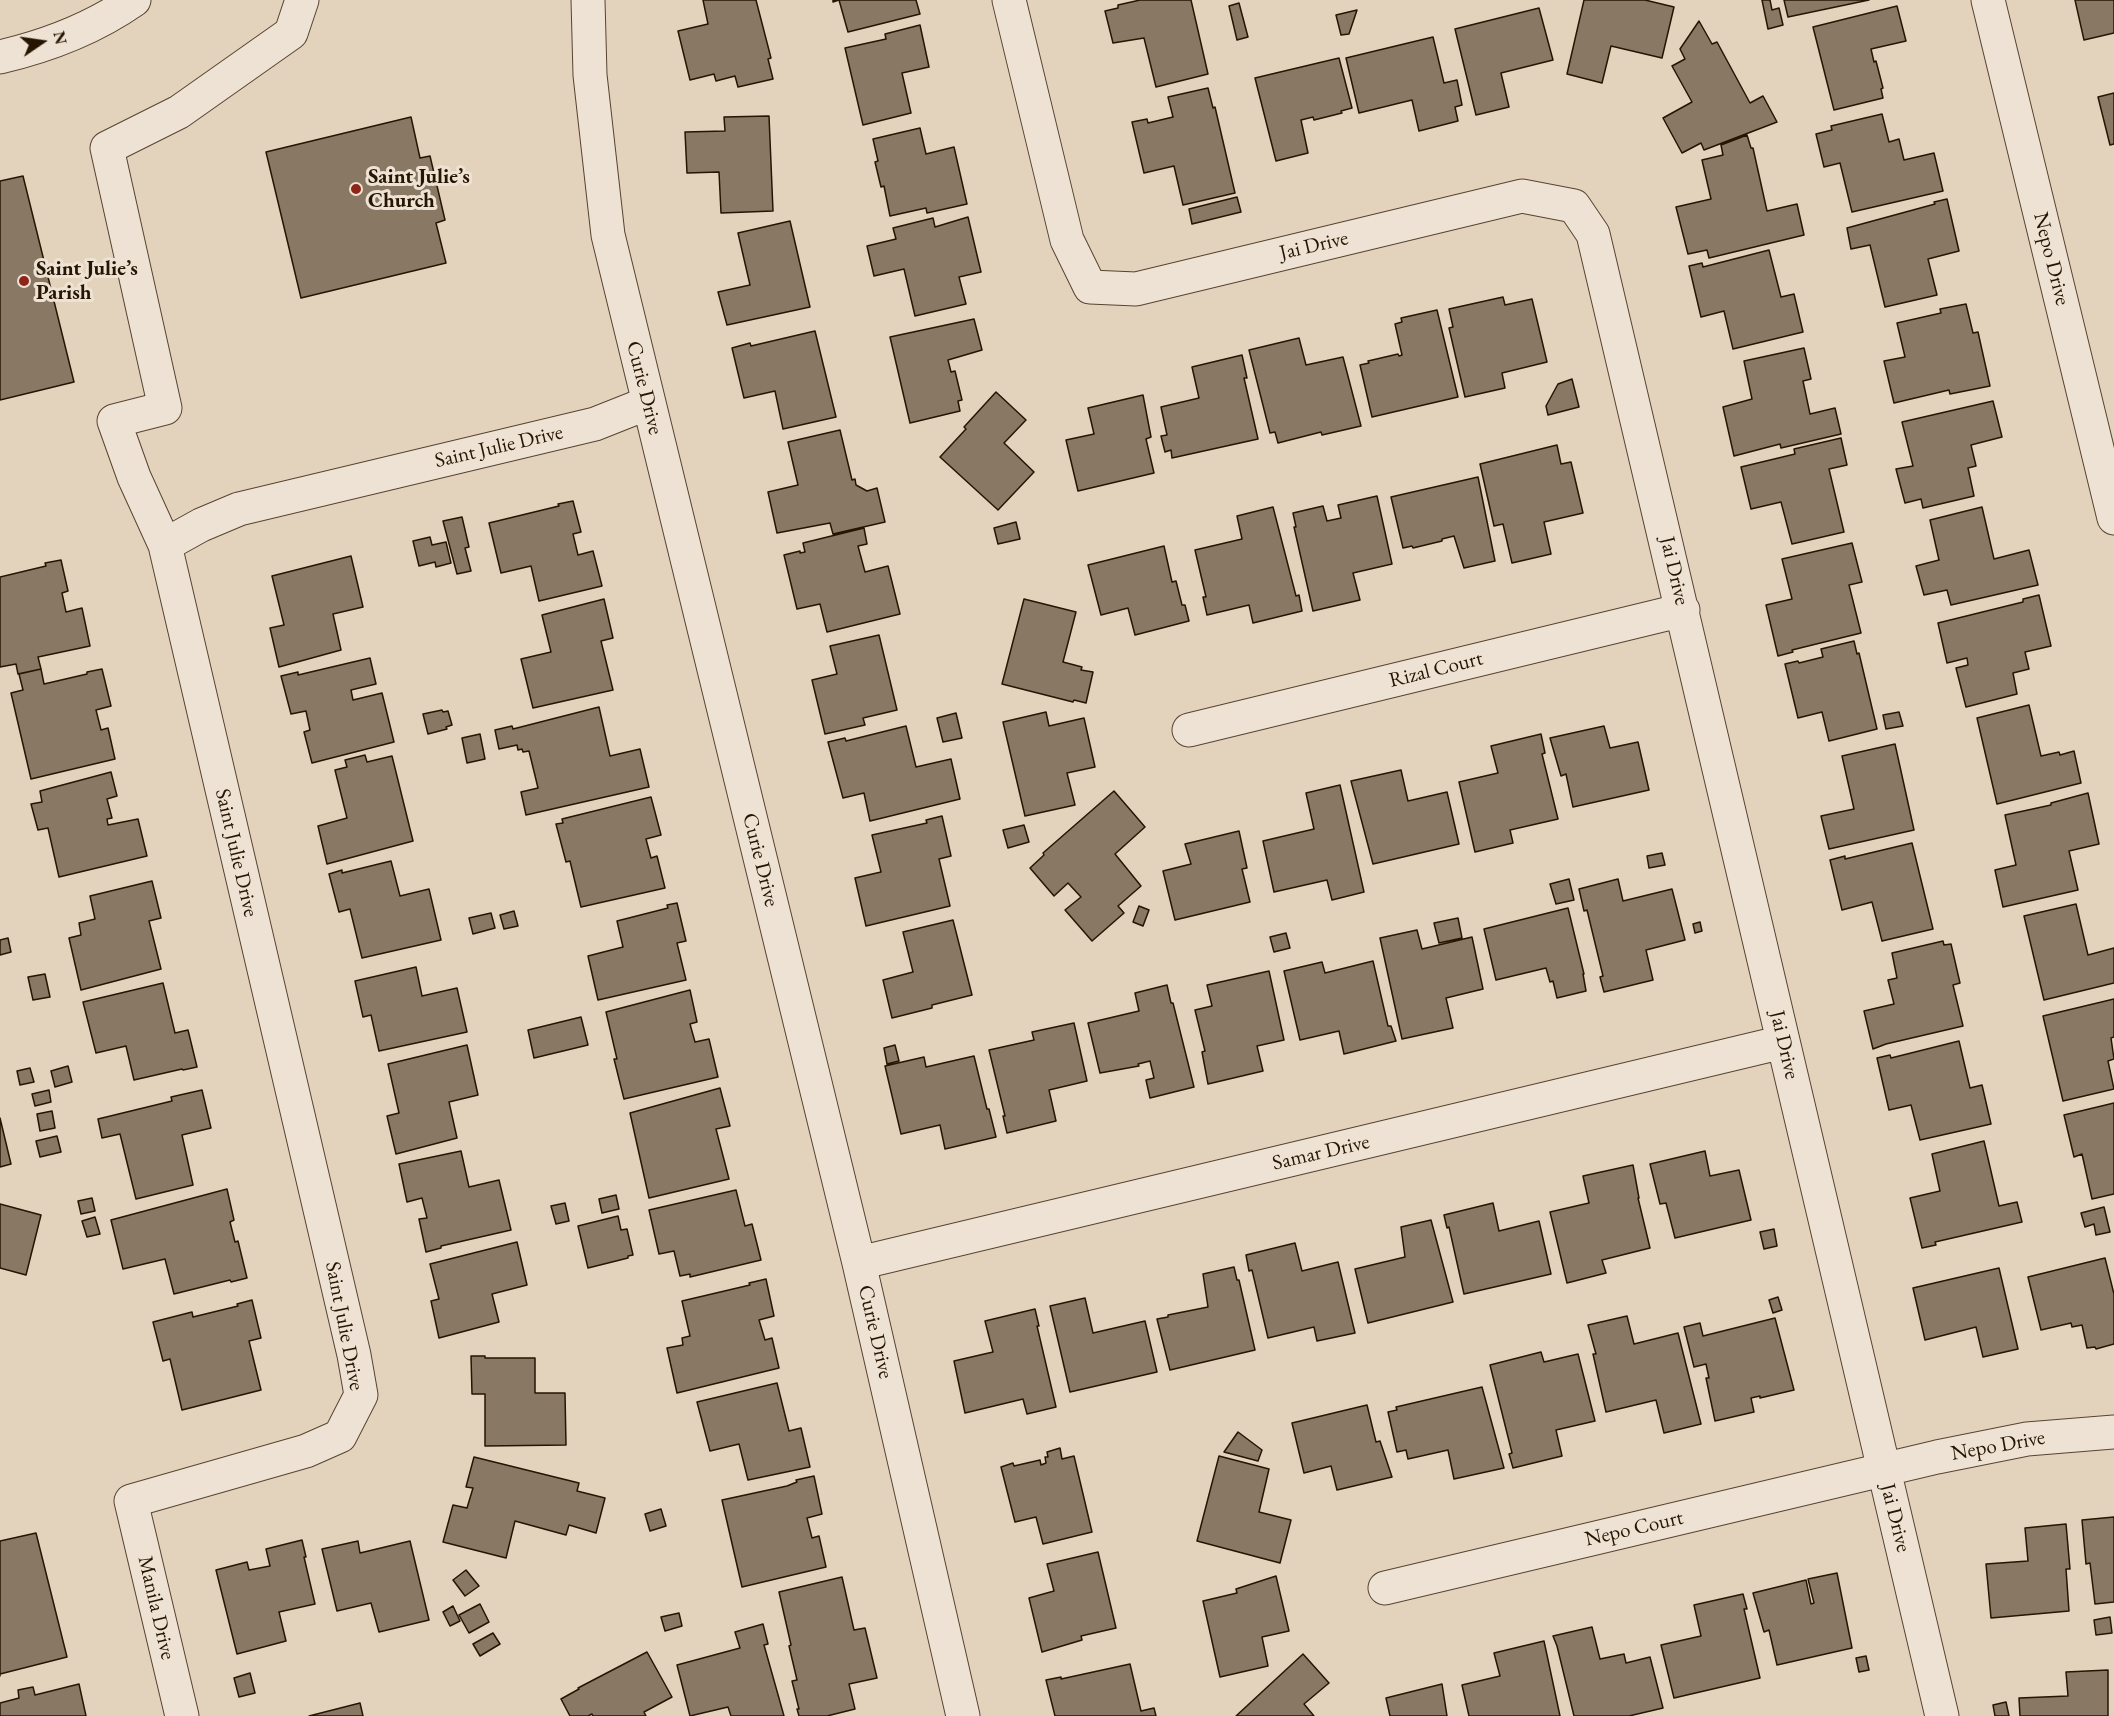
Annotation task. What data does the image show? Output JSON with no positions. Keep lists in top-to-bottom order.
{
  "streets": {
    "street": [
      "Jai Drive",
      "Nepo Drive",
      "Curie Drive",
      "Saint Julie Drive",
      "Rizal Court",
      "Samar Drive",
      "Nepo Court",
      "Manila Drive"
    ]
  },
  "crossings": [
    ["Jai Drive", "Nepo Drive"],
    ["Jai Drive", "Rizal Court"],
    ["Jai Drive", "Samar Drive"],
    ["Jai Drive", "Nepo Court"],
    ["Nepo Drive", "Nepo Court"],
    ["Curie Drive", "Saint Julie Drive"],
    ["Curie Drive", "Samar Drive"],
    ["Saint Julie Drive", "Manila Drive"]
  ],
  "places": ["Saint Julie’s Church", "Saint Julie’s Parish"],
  "north": "right"
}
